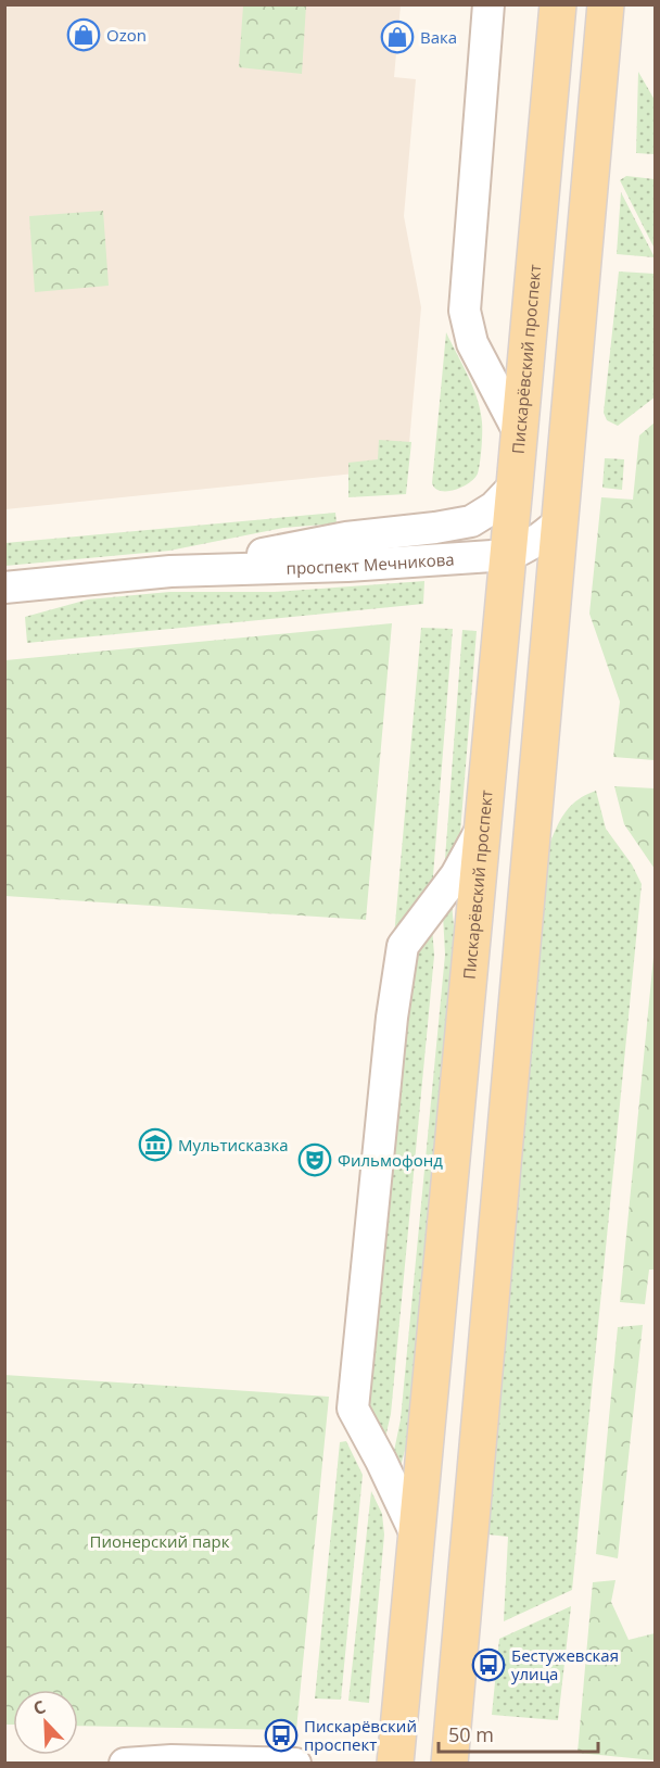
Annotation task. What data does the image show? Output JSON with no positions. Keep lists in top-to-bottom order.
{
  "streets": {
    "main road": ["Пискарёвский проспект"],
    "street": ["проспект Мечникова"]
  },
  "crossings": [
    ["Пискарёвский проспект", "проспект Мечникова"]
  ],
  "parks": ["Пионерский парк"],
  "places": {
    "shop": ["Ozon", "Вака"],
    "museum": ["Мультисказка"],
    "theatre": ["Фильмофонд"],
    "bus stop": ["Бестужевская улица", "Пискарёвский проспект"]
  },
  "scale_bar": "50 m",
  "north": "top left"
}
